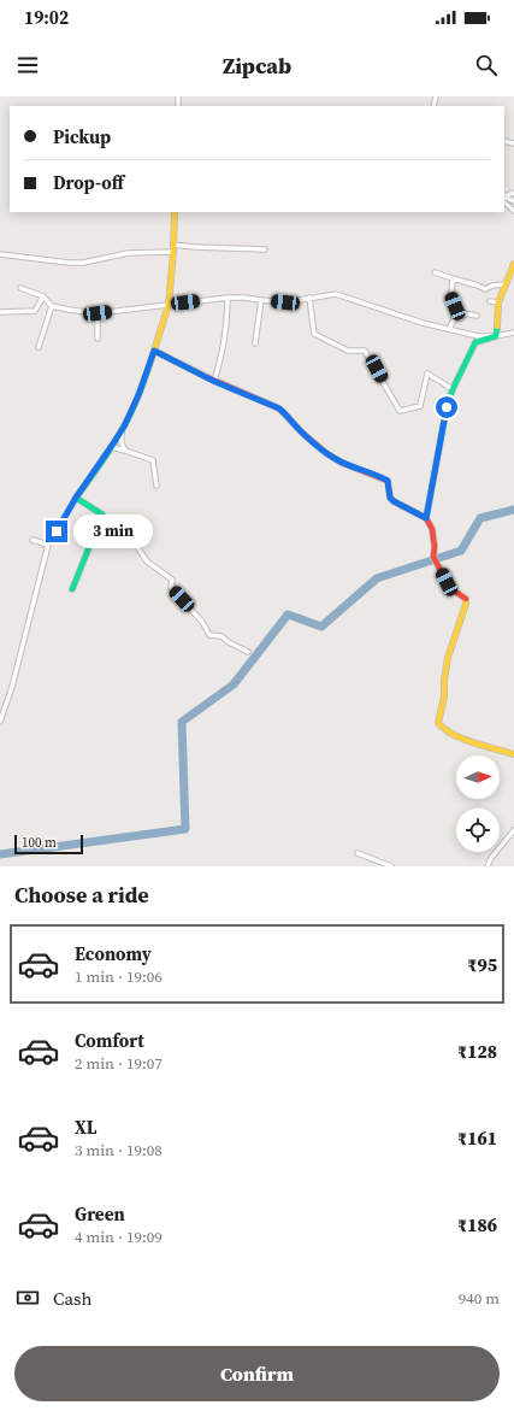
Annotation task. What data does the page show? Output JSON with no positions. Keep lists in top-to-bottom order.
{
  "scale_bar": "100 m",
  "north": "right",
  "page": {
    "status": "19:02",
    "header": "Zipcab",
    "banner": ["Pickup", "Drop-off"],
    "bubble": "3 min",
    "scale": "100 m",
    "heading": "Choose a ride",
    "list": [
      {
        "name": "Economy",
        "note": "1 min · 19:06",
        "value": "₹95"
      },
      {
        "name": "Comfort",
        "note": "2 min · 19:07",
        "value": "₹128"
      },
      {
        "name": "XL",
        "note": "3 min · 19:08",
        "value": "₹161"
      },
      {
        "name": "Green",
        "note": "4 min · 19:09",
        "value": "₹186"
      }
    ],
    "pay": ["Cash", "940 m"],
    "buttons": "Confirm"
  }
}
